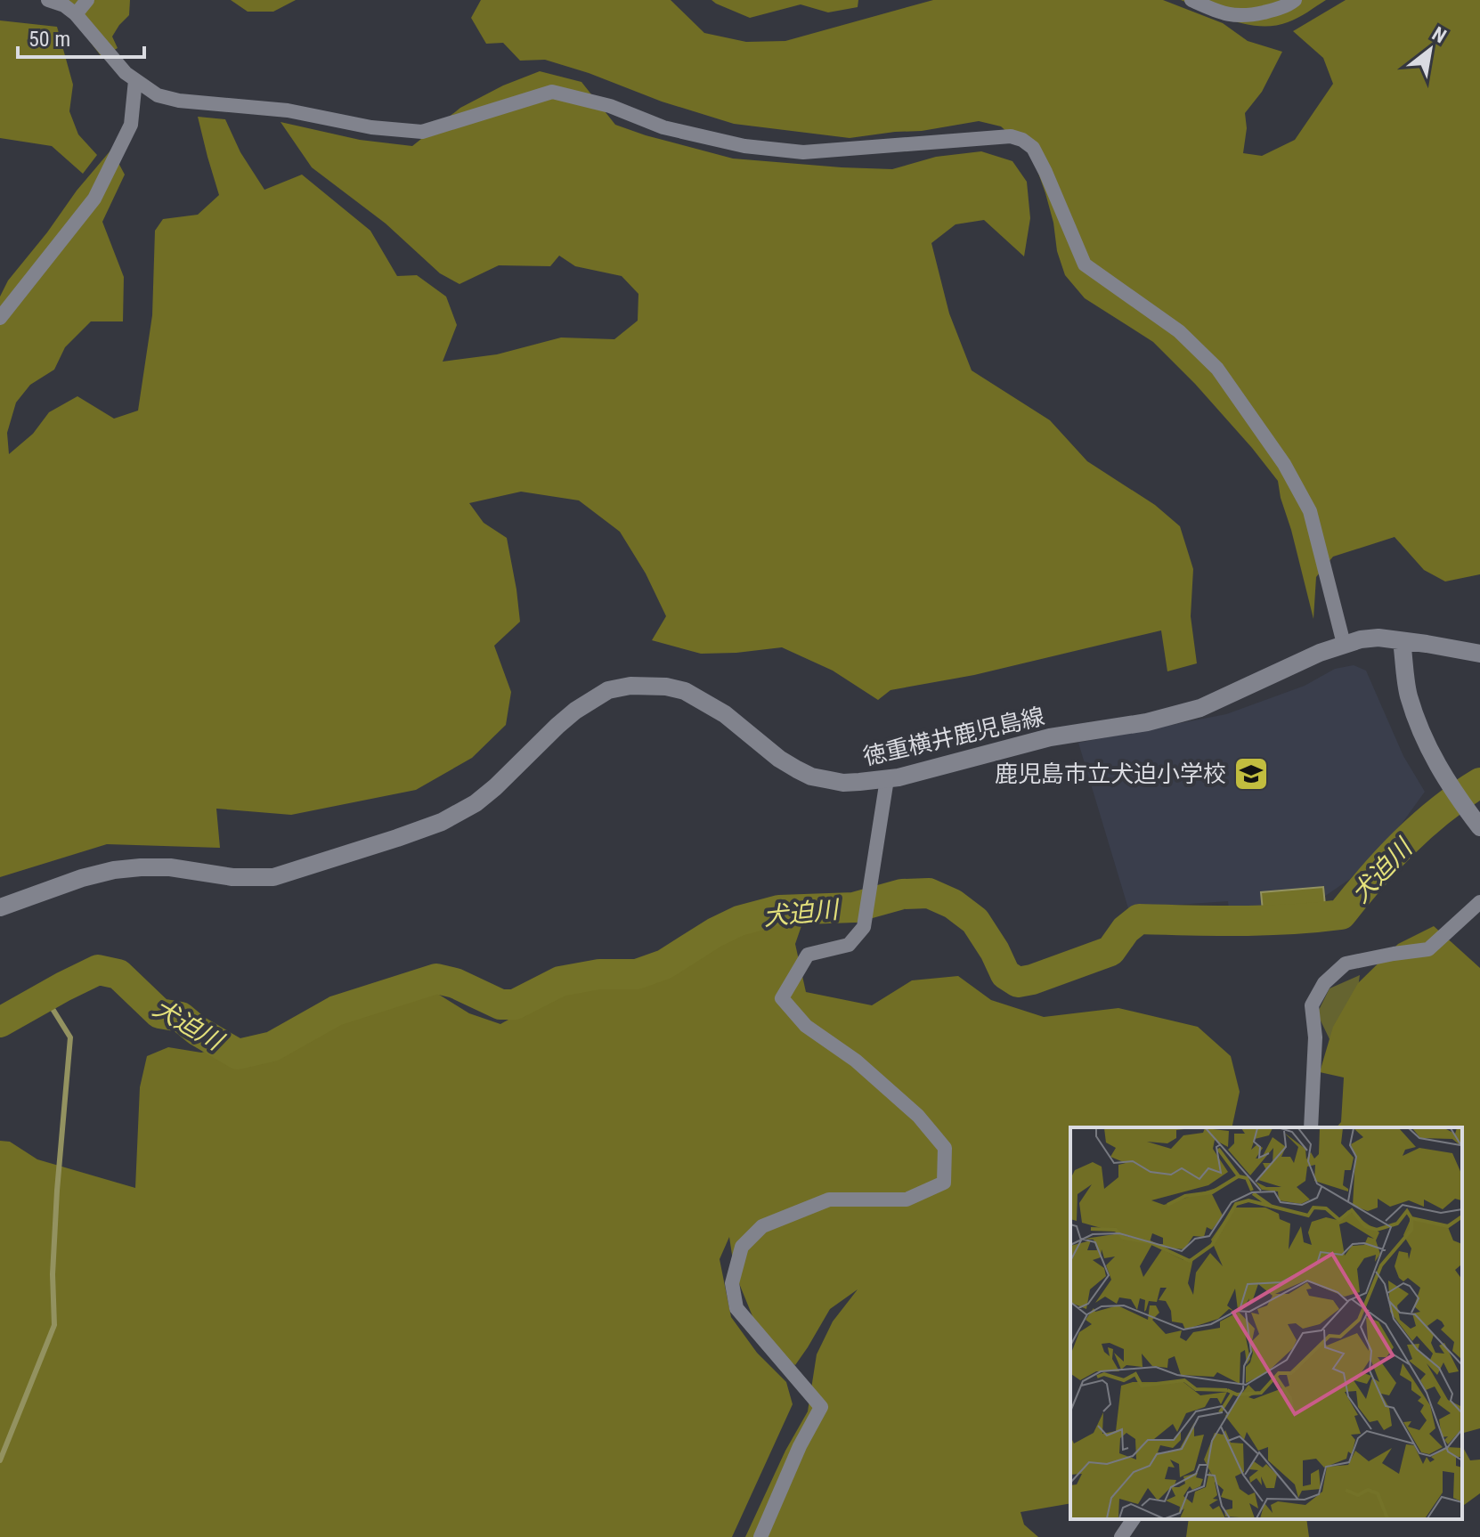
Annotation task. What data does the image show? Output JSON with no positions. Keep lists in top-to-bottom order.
{
  "streets": {
    "main road": ["徳重横井鹿児島線"]
  },
  "water": ["犬迫川"],
  "places": {
    "school or university": ["鹿児島市立犬迫小学校"]
  },
  "scale_bar": "50 m",
  "north": "top right"
}
